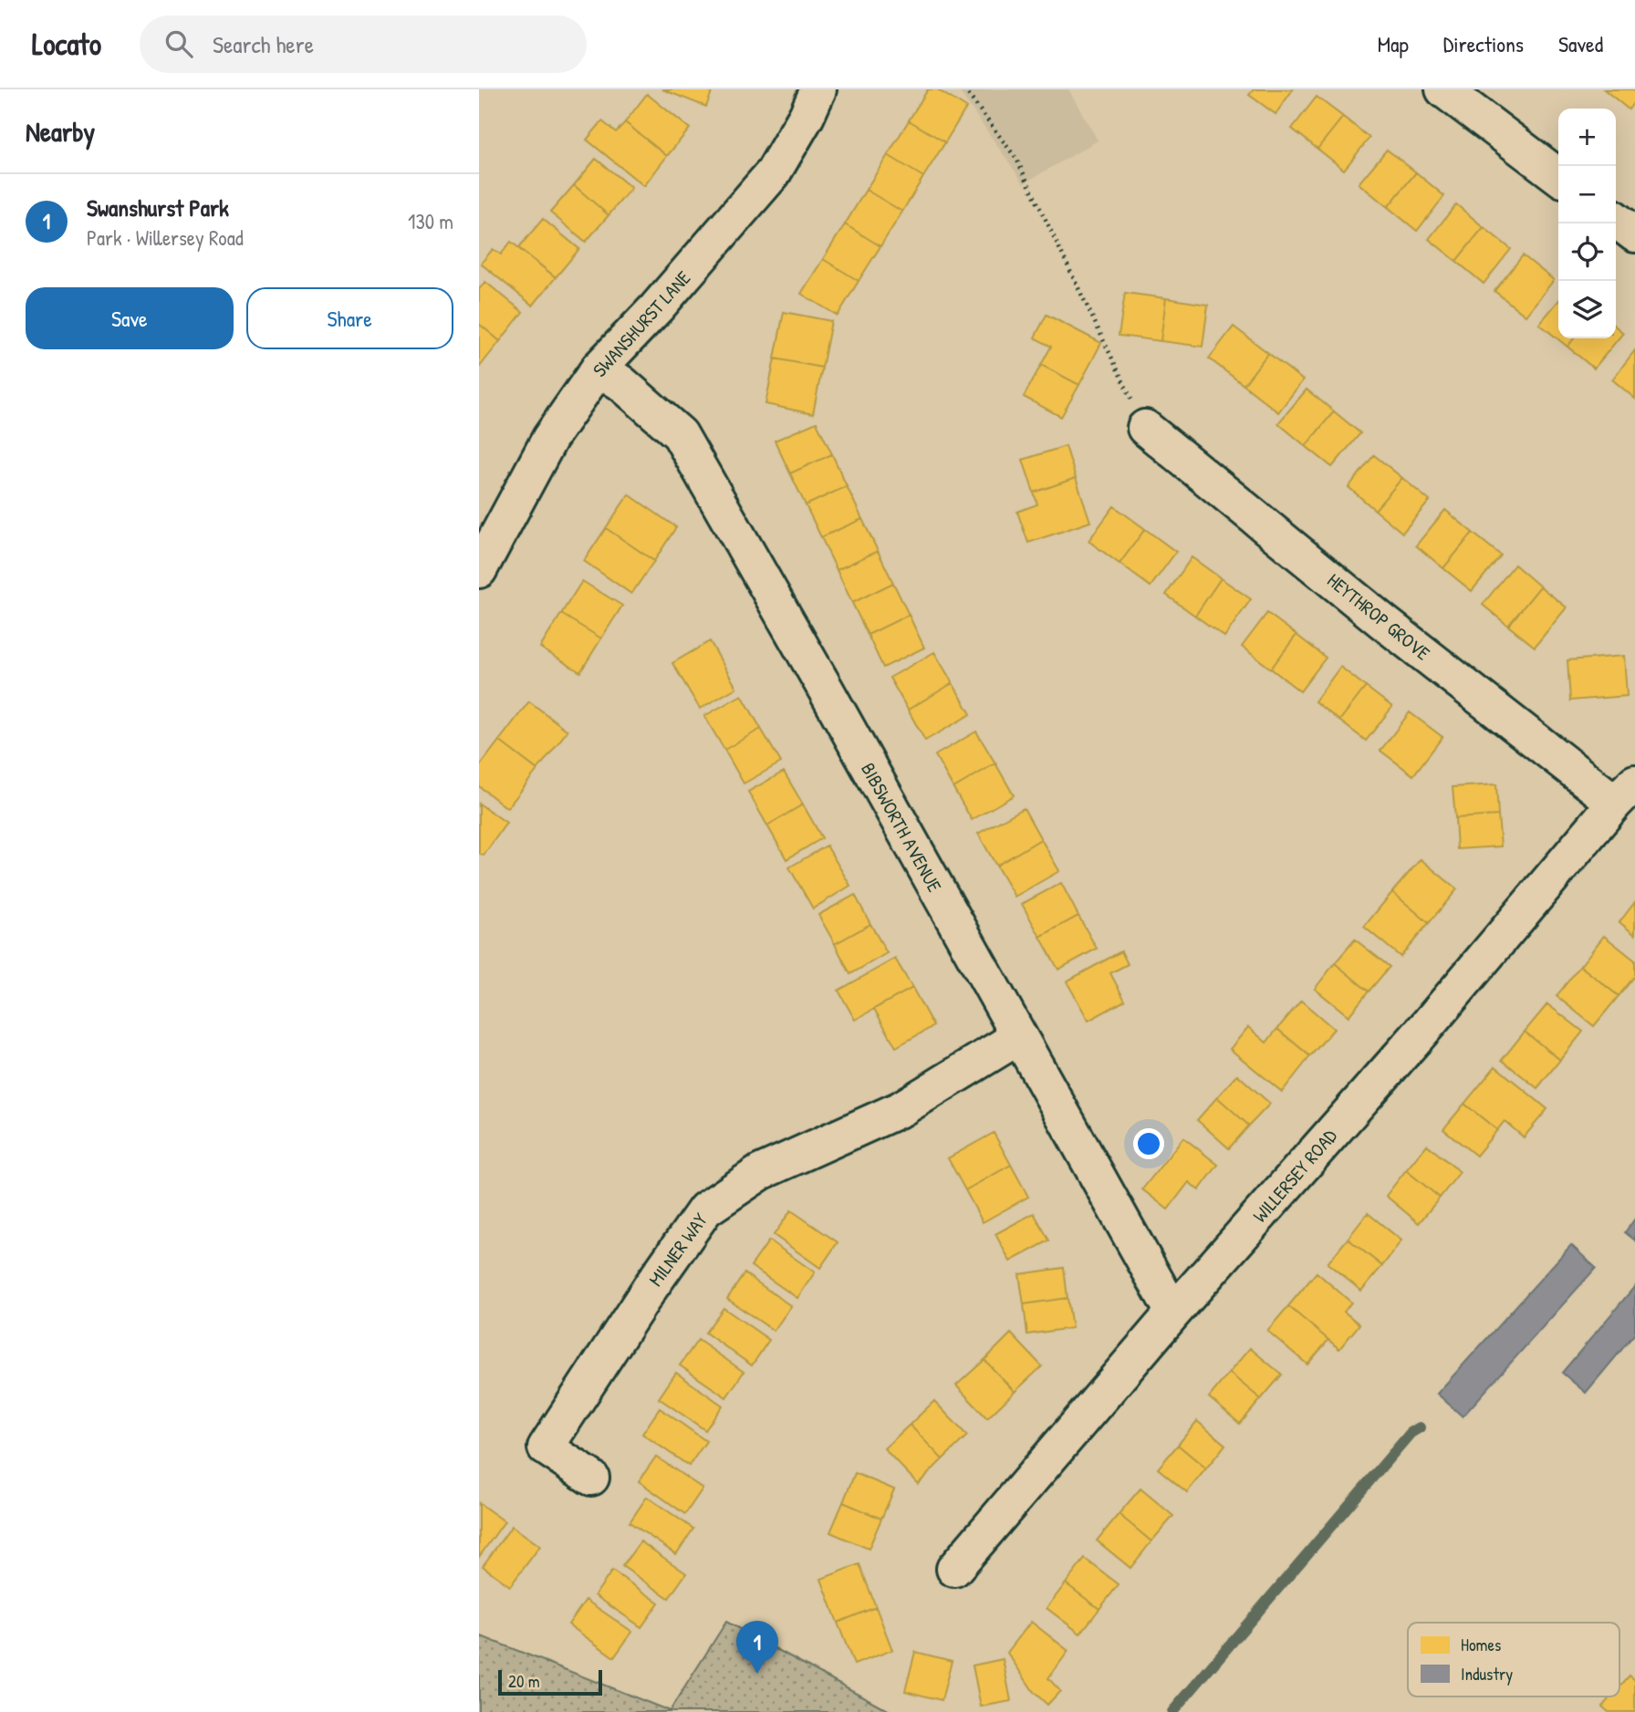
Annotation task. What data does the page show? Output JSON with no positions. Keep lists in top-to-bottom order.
{
  "streets": {
    "street": [
      "SWANSHURST LANE",
      "HEYTHROP GROVE",
      "BIBSWORTH AVENUE",
      "WILLERSEY ROAD",
      "MILNER WAY"
    ]
  },
  "crossings": [
    ["SWANSHURST LANE", "BIBSWORTH AVENUE"],
    ["HEYTHROP GROVE", "WILLERSEY ROAD"],
    ["BIBSWORTH AVENUE", "WILLERSEY ROAD"],
    ["BIBSWORTH AVENUE", "MILNER WAY"]
  ],
  "legend": ["Homes", "Industry"],
  "scale_bar": "20 m",
  "page": {
    "header": "Locato",
    "search": "Search here",
    "nav": ["Map", "Directions", "Saved"],
    "heading": "Nearby",
    "map_buttons": ["+", "−"],
    "list": [
      {
        "mark": "1",
        "name": "Swanshurst Park",
        "note": "Park · Willersey Road",
        "value": "130 m"
      }
    ],
    "buttons": ["Save", "Share"],
    "pins": "1",
    "scale": "20 m"
  }
}
